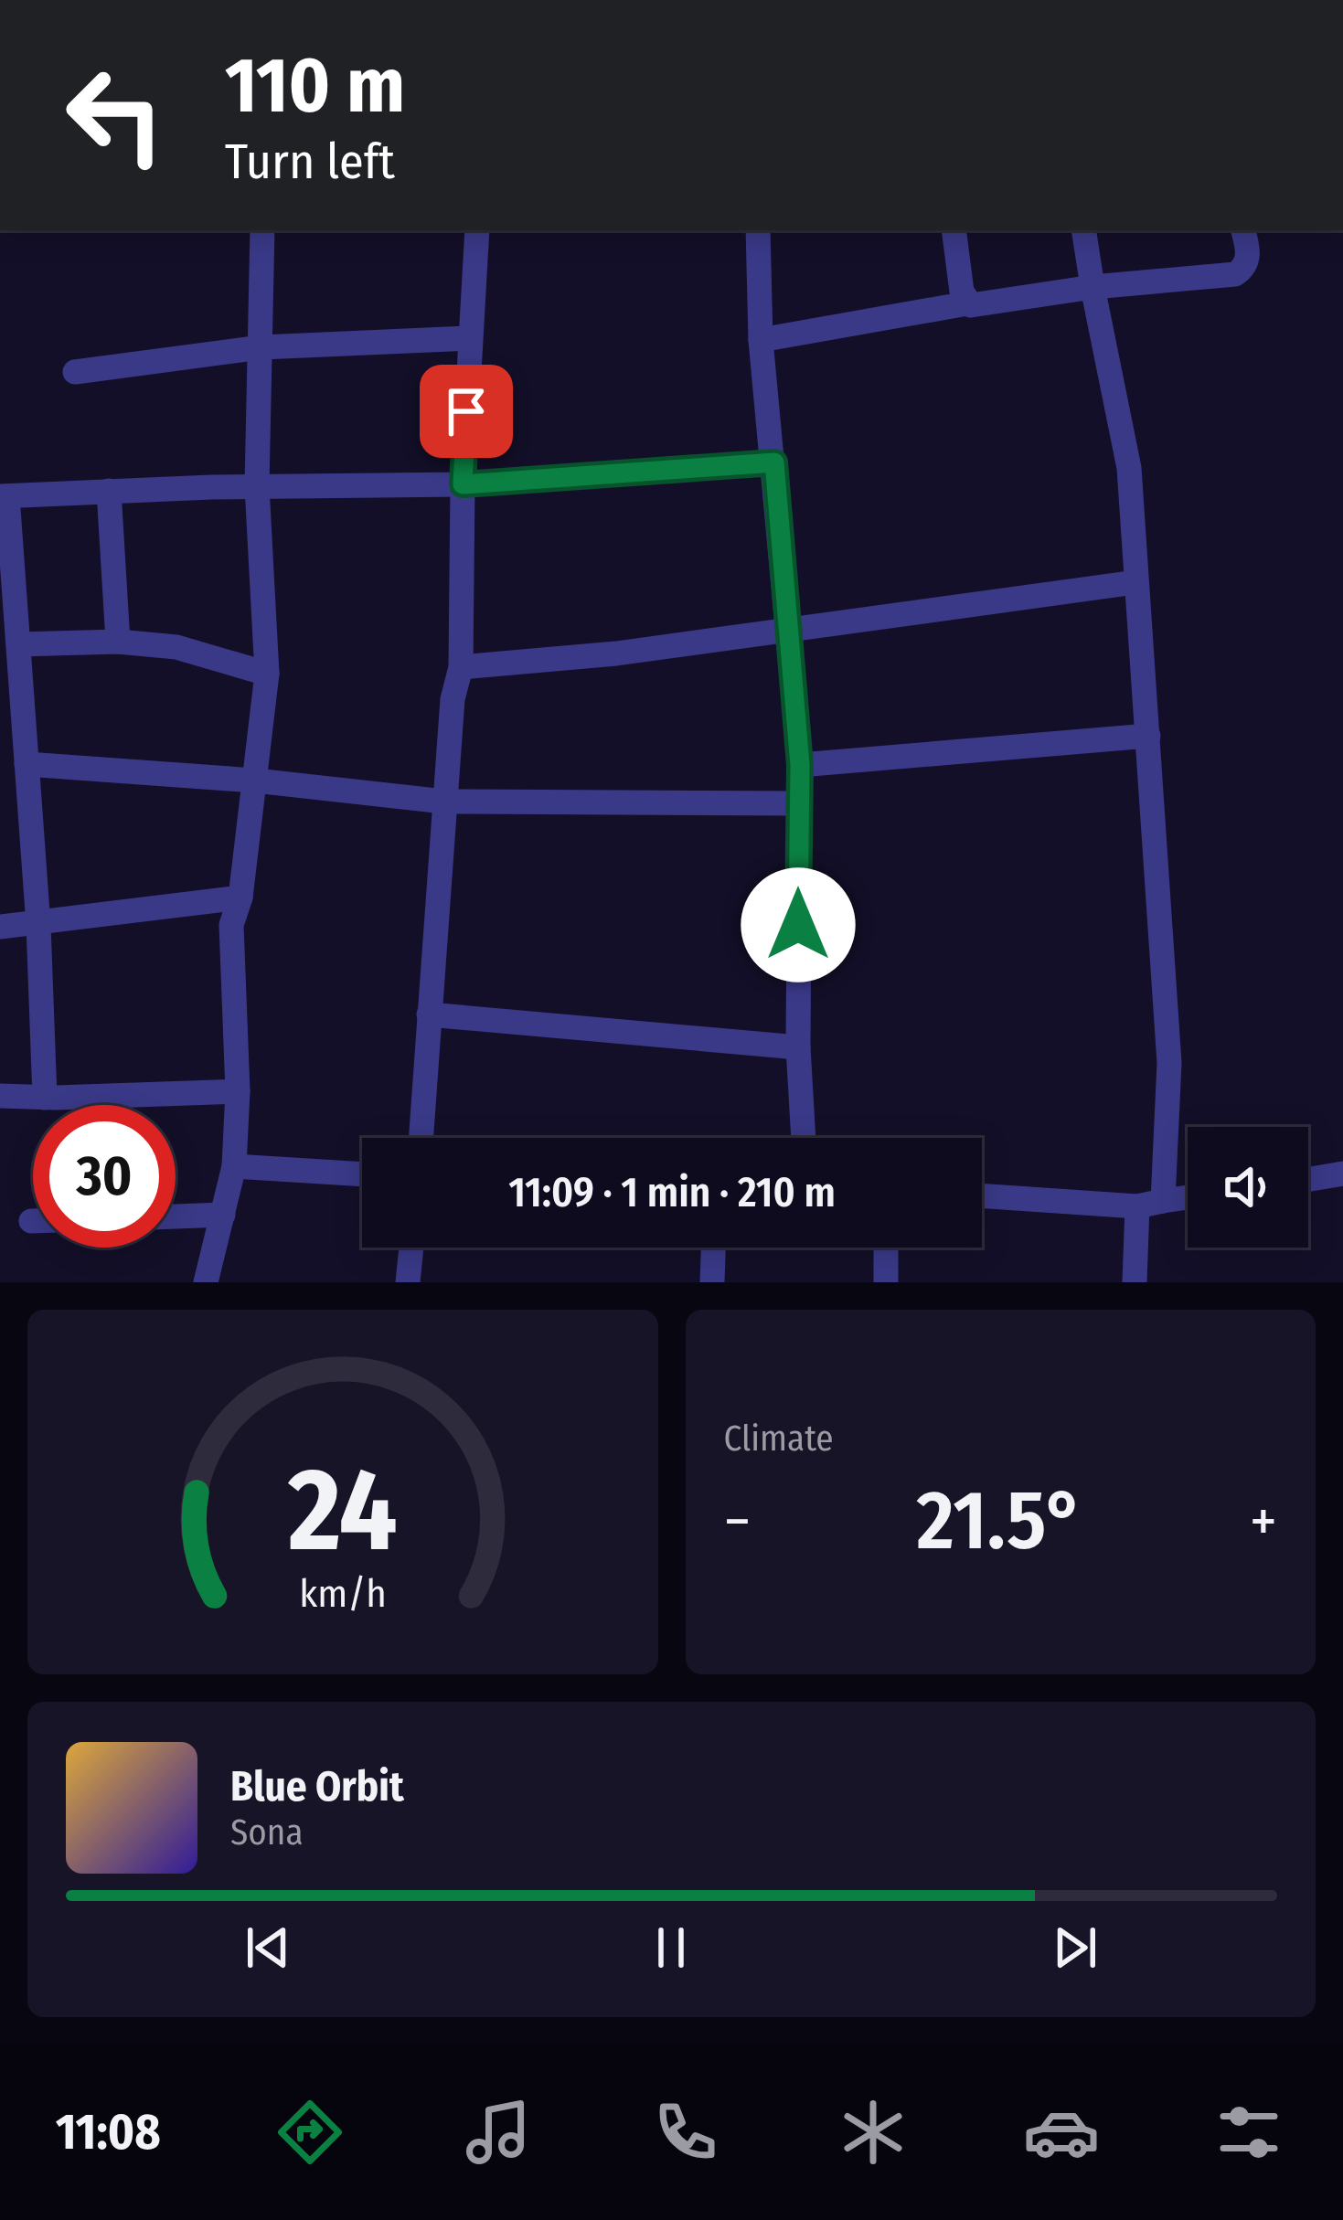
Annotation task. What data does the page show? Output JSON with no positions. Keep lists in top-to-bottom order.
{
  "page": {
    "turn": ["110 m", "Turn left"],
    "limit": "30",
    "trip": "11:09 · 1 min · 210 m",
    "tile": "Climate",
    "heat": ["−", "21.5°", "+"],
    "song": ["Blue Orbit", "Sona"],
    "tabs": "11:08",
    "gauge": ["24", "km/h"]
  }
}
